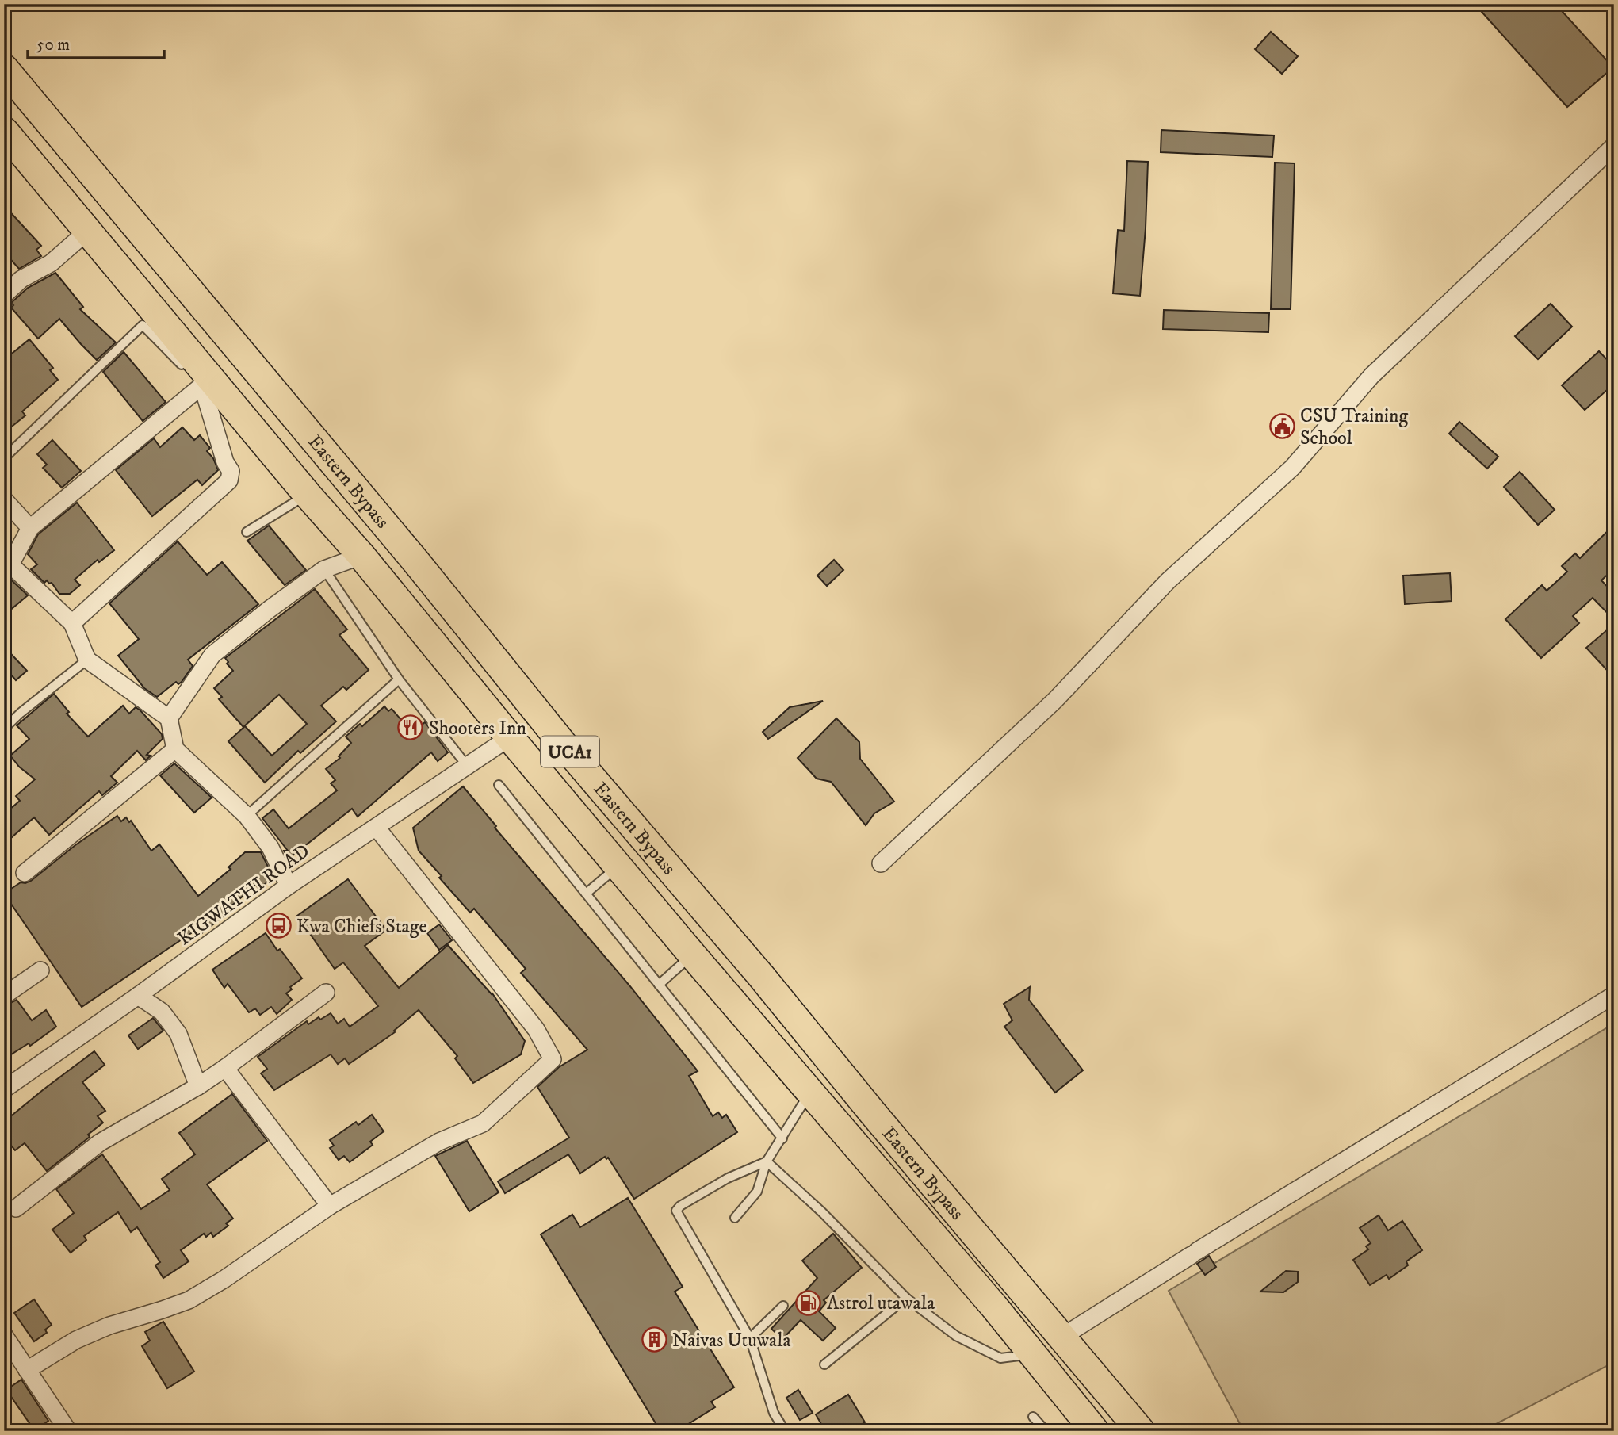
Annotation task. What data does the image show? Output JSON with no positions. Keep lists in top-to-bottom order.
{
  "streets": {
    "main road": ["Eastern Bypass", "UCA1"],
    "street": ["KIGWATHI ROAD"]
  },
  "crossings": [
    ["Eastern Bypass", "KIGWATHI ROAD"]
  ],
  "places": {
    "public building": ["CSU Training School"],
    "restaurant": ["Shooters Inn"],
    "bus stop": ["Kwa Chiefs Stage"],
    "fuel station": ["Astrol utawala"],
    "building": ["Naivas Utuwala"]
  },
  "scale_bar": "50 m"
}
